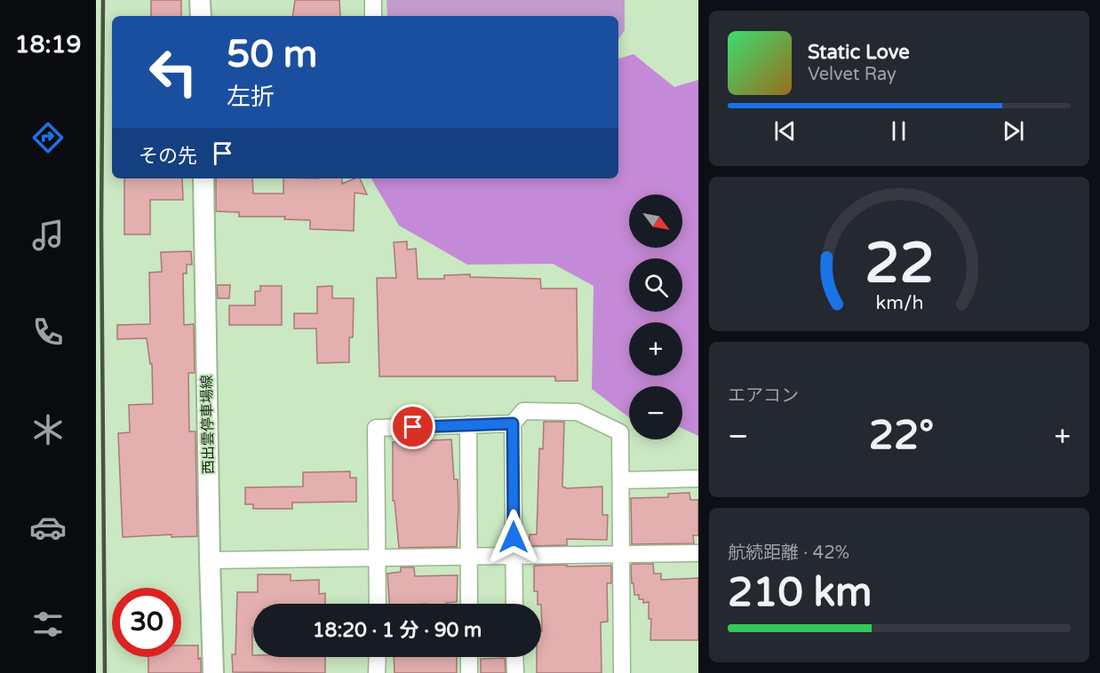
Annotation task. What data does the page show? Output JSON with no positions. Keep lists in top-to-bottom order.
{
  "streets": {
    "main road": ["西出雲停車場線"]
  },
  "north": "bottom right",
  "page": {
    "tabs": "18:19",
    "turn": ["50 m", "左折"],
    "song": ["Static Love", "Velvet Ray"],
    "then": "その先",
    "map_buttons": ["+", "−"],
    "tile": [
      "エアコン",
      ["航続距離 · 42%", "210 km"]
    ],
    "heat": ["−", "22°", "+"],
    "limit": "30",
    "trip": "18:20 · 1 分 · 90 m",
    "gauge": ["22", "km/h"]
  }
}
